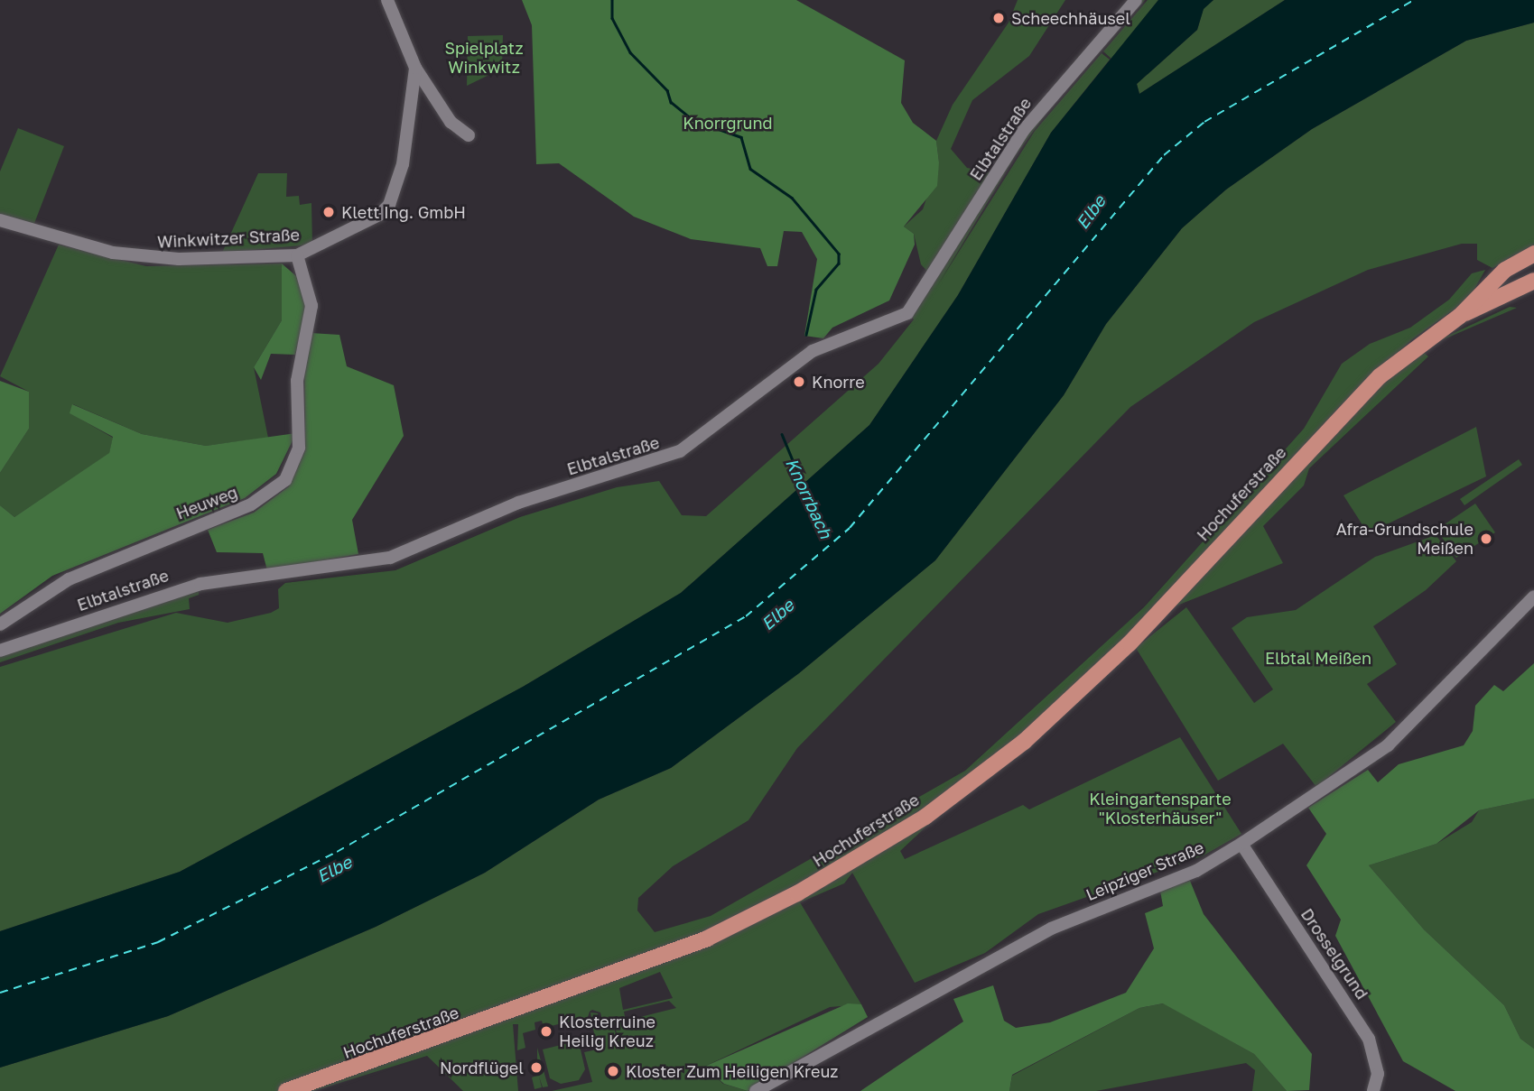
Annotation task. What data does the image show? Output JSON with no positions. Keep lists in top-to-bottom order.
{
  "streets": {
    "main road": ["Hochuferstraße"],
    "street": [
      "Elbtalstraße",
      "Winkwitzer Straße",
      "Heuweg",
      "Leipziger Straße",
      "Drosselgrund"
    ]
  },
  "crossings": [
    ["Winkwitzer Straße", "Heuweg"],
    ["Leipziger Straße", "Drosselgrund"]
  ],
  "water": ["Elbe", "Knorrbach"],
  "parks": [
    "Spielplatz Winkwitz",
    "Knorrgrund",
    "Elbtal Meißen",
    "Kleingartensparte \"Klosterhäuser\""
  ],
  "places": [
    "Scheechhäusel",
    "Klett Ing. GmbH",
    "Knorre",
    "Afra-Grundschule Meißen",
    "Klosterruine Heilig Kreuz",
    "Nordflügel",
    "Kloster Zum Heiligen Kreuz"
  ]
}
